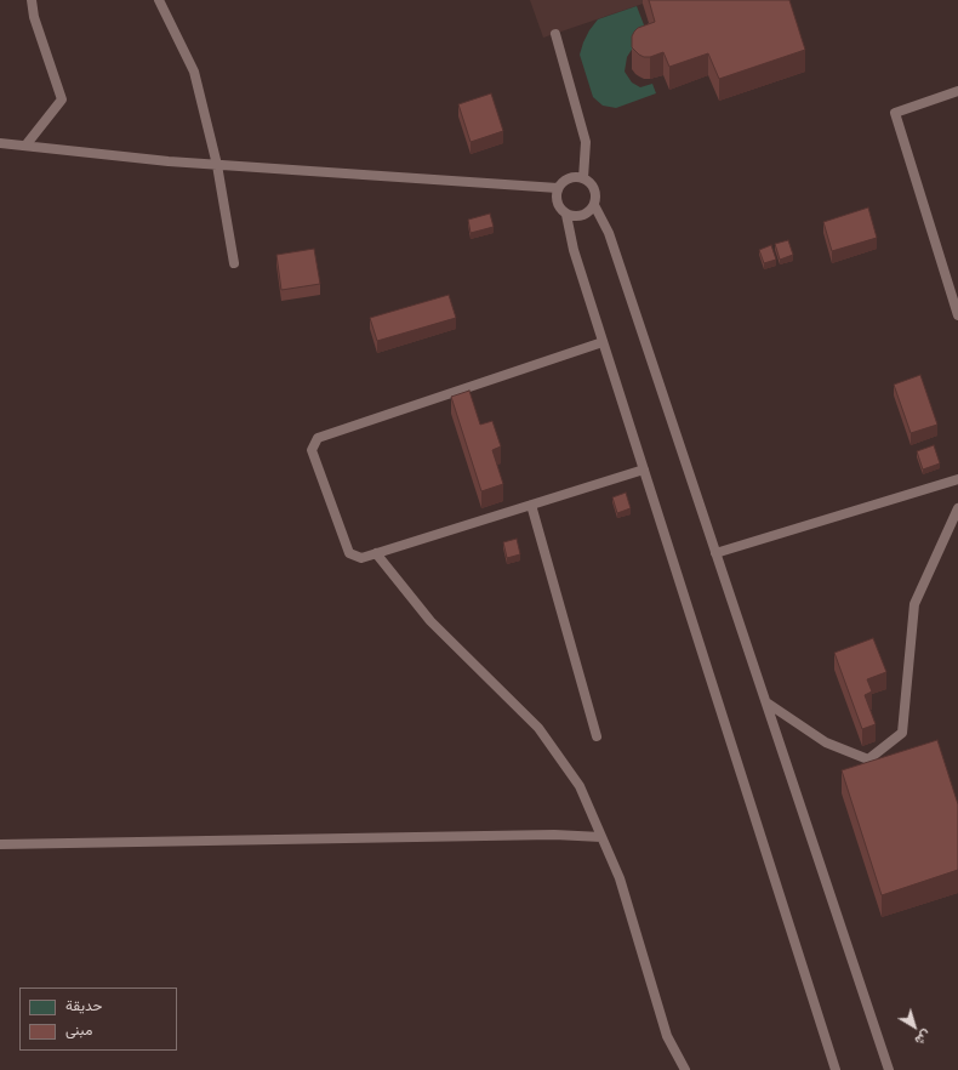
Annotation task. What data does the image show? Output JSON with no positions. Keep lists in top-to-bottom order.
{
  "legend": ["حديقة", "مبنى"],
  "north": "bottom right"
}
